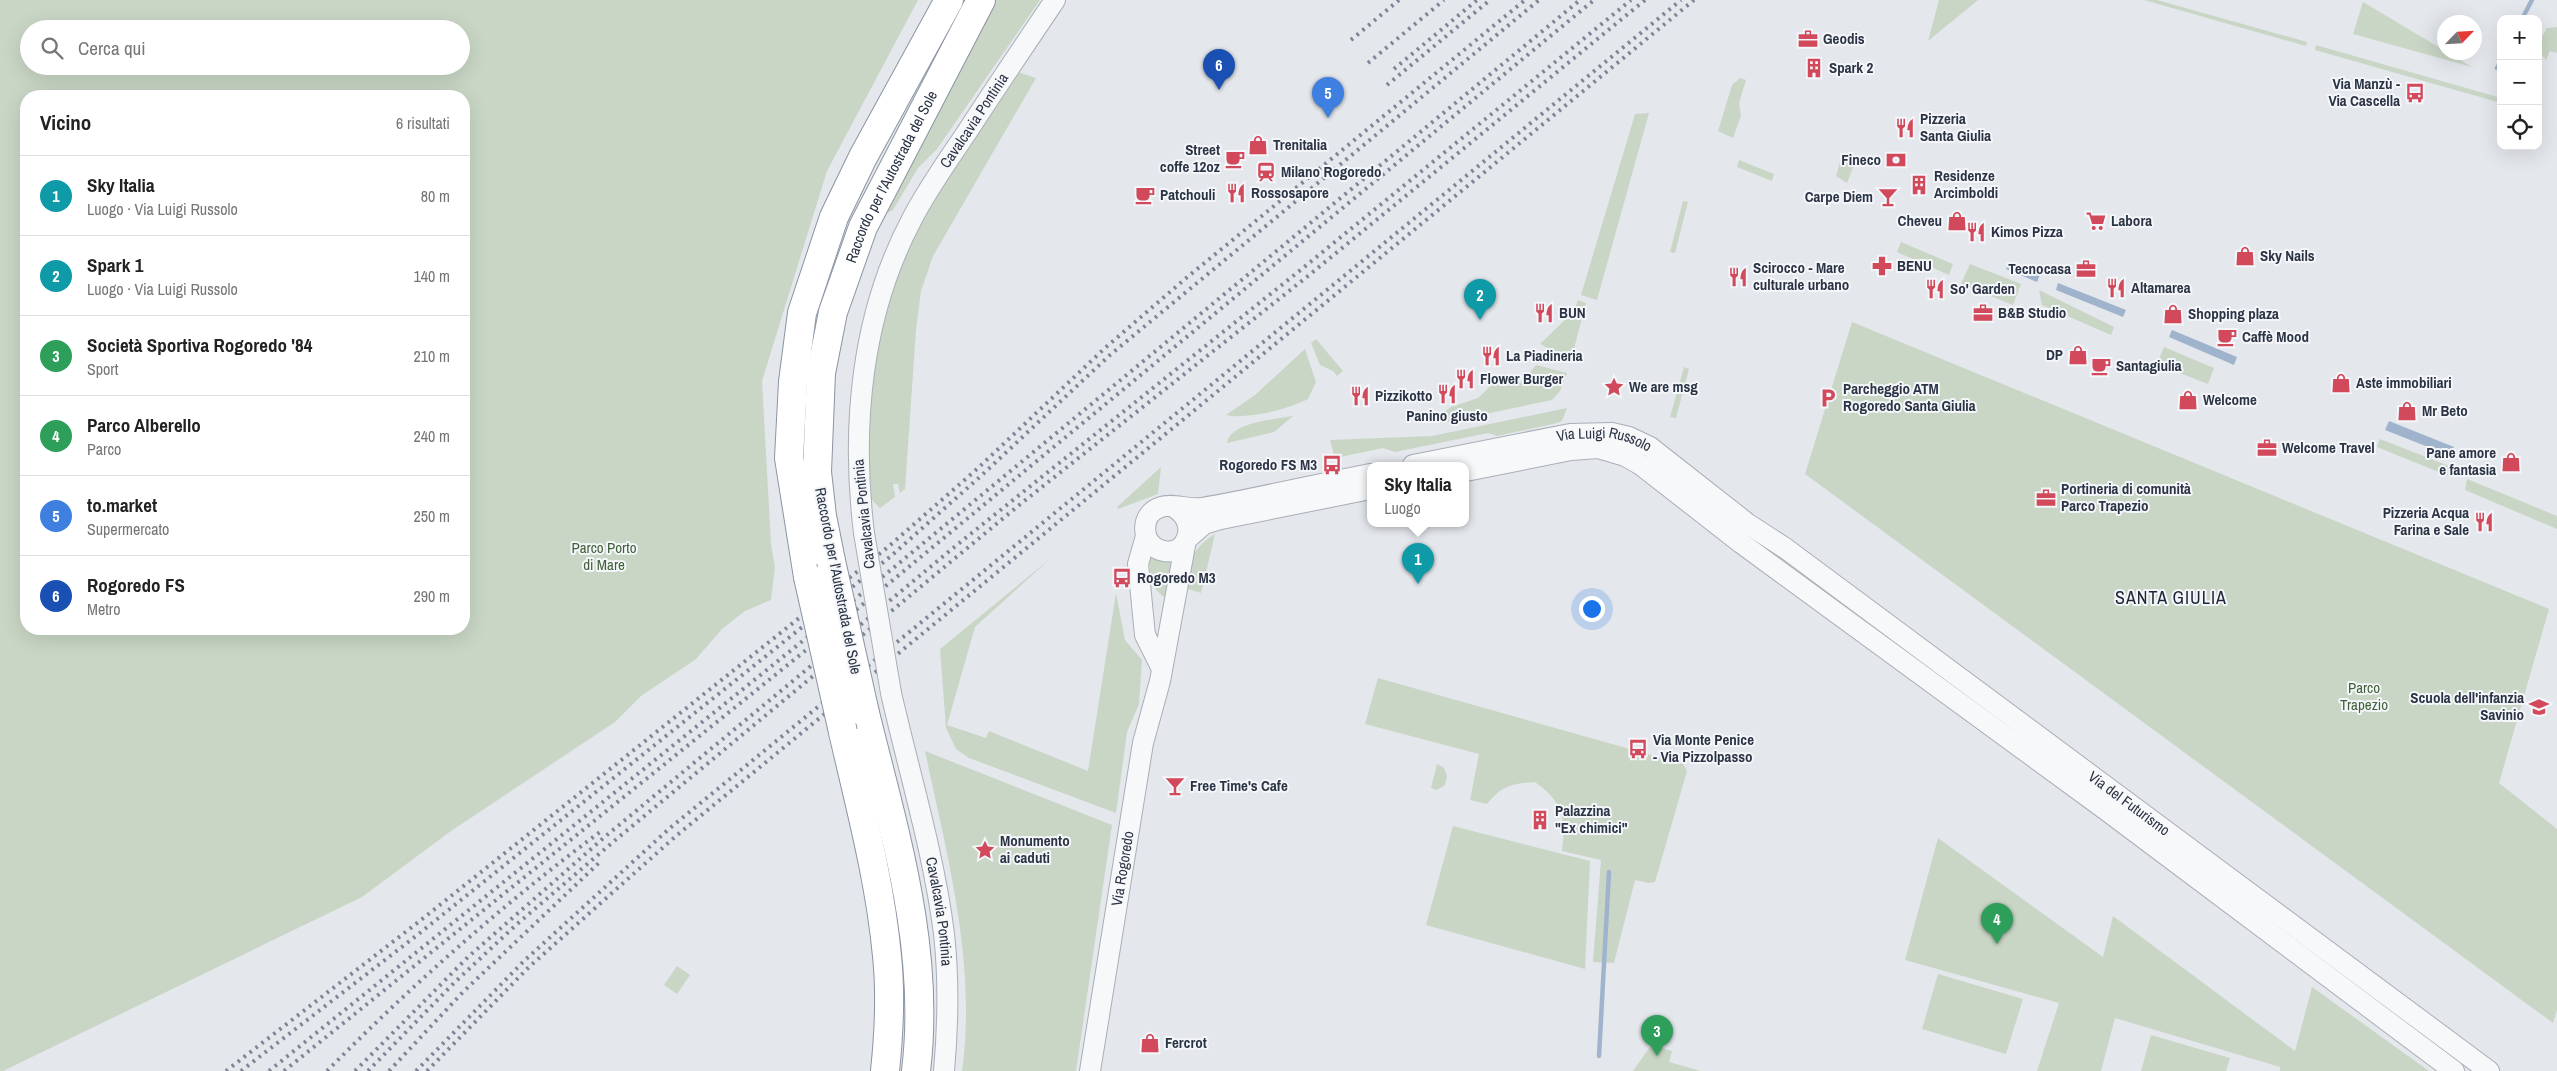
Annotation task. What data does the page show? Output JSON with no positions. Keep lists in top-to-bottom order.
{
  "streets": {
    "highway": ["Raccordo per l'Autostrada del Sole"],
    "street": [
      "Cavalcavia Pontinia",
      "Via Luigi Russolo",
      "Via del Futurismo",
      "Via Rogoredo"
    ]
  },
  "crossings": [
    ["Via Luigi Russolo", "Via del Futurismo"]
  ],
  "districts": ["SANTA GIULIA"],
  "parks": ["Parco Porto di Mare", "Parco Trapezio"],
  "places": {
    "office": [
      "Geodis",
      "Tecnocasa",
      "B&B Studio",
      "Welcome Travel",
      "Portineria di comunità Parco Trapezio"
    ],
    "building": ["Spark 2", "Residenze Arcimboldi", "Palazzina \"Ex chimici\""],
    "bus stop": [
      "Via Manzù - Via Cascella",
      "Rogoredo FS M3",
      "Rogoredo M3",
      "Via Monte Penice - Via Pizzolpasso"
    ],
    "restaurant": [
      "Pizzeria Santa Giulia",
      "Rossosapore",
      "Kimos Pizza",
      "Scirocco - Mare culturale urbano",
      "Altamarea",
      "So' Garden",
      "BUN",
      "La Piadineria",
      "Flower Burger",
      "Panino giusto",
      "Pizzikotto",
      "Pizzeria Acqua Farina e Sale"
    ],
    "shop": [
      "Trenitalia",
      "Cheveu",
      "Sky Nails",
      "Shopping plaza",
      "DP",
      "Aste immobiliari",
      "Welcome",
      "Mr Beto",
      "Pane amore e fantasia",
      "Fercrot"
    ],
    "cafe": [
      "Street coffe 12oz",
      "Patchouli",
      "Caffè Mood",
      "Santagiulia"
    ],
    "bank": ["Fineco"],
    "station": ["Milano Rogoredo"],
    "bar": ["Carpe Diem", "Free Time's Cafe"],
    "supermarket": ["Labora"],
    "pharmacy": ["BENU"],
    "place": ["We are msg", "Monumento ai caduti"],
    "parking": ["Parcheggio ATM Rogoredo Santa Giulia"],
    "school or university": ["Scuola dell'infanzia Savinio"]
  },
  "north": "top right",
  "page": {
    "map_buttons": ["+", "−"],
    "search": "Cerca qui",
    "pins": [
      "6",
      "5",
      "2",
      "1",
      "4",
      "3"
    ],
    "heading": ["Vicino", "6 risultati"],
    "list": [
      {
        "mark": "1",
        "name": "Sky Italia",
        "note": "Luogo · Via Luigi Russolo",
        "value": "80 m"
      },
      {
        "mark": "2",
        "name": "Spark 1",
        "note": "Luogo · Via Luigi Russolo",
        "value": "140 m"
      },
      {
        "mark": "3",
        "name": "Società Sportiva Rogoredo '84",
        "note": "Sport",
        "value": "210 m"
      },
      {
        "mark": "4",
        "name": "Parco Alberello",
        "note": "Parco",
        "value": "240 m"
      },
      {
        "mark": "5",
        "name": "to.market",
        "note": "Supermercato",
        "value": "250 m"
      },
      {
        "mark": "6",
        "name": "Rogoredo FS",
        "note": "Metro",
        "value": "290 m"
      }
    ],
    "popup": ["Sky Italia", "Luogo"]
  }
}
